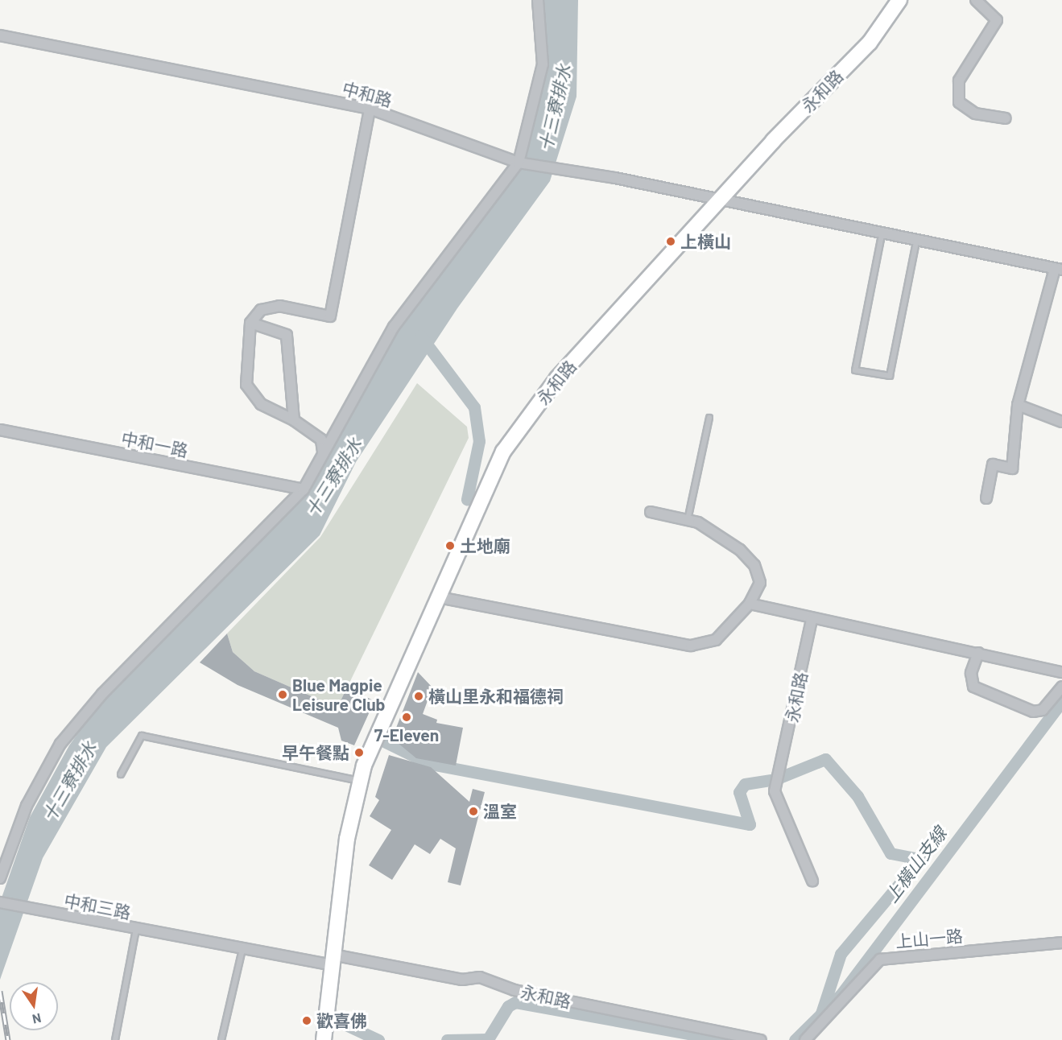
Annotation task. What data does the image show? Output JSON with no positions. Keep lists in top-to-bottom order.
{
  "streets": {
    "main road": ["永和路"],
    "street": [
      "中和路",
      "中和一路",
      "中和三路",
      "上山一路"
    ]
  },
  "crossings": [
    ["永和路", "中和路"],
    ["永和路", "中和三路"]
  ],
  "water": ["十三寮排水", "上橫山支線"],
  "places": [
    "上橫山",
    "土地廟",
    "Blue Magpie Leisure Club",
    "橫山里永和福德祠",
    "7-Eleven",
    "早午餐點",
    "溫室",
    "歡喜佛"
  ],
  "north": "bottom"
}
